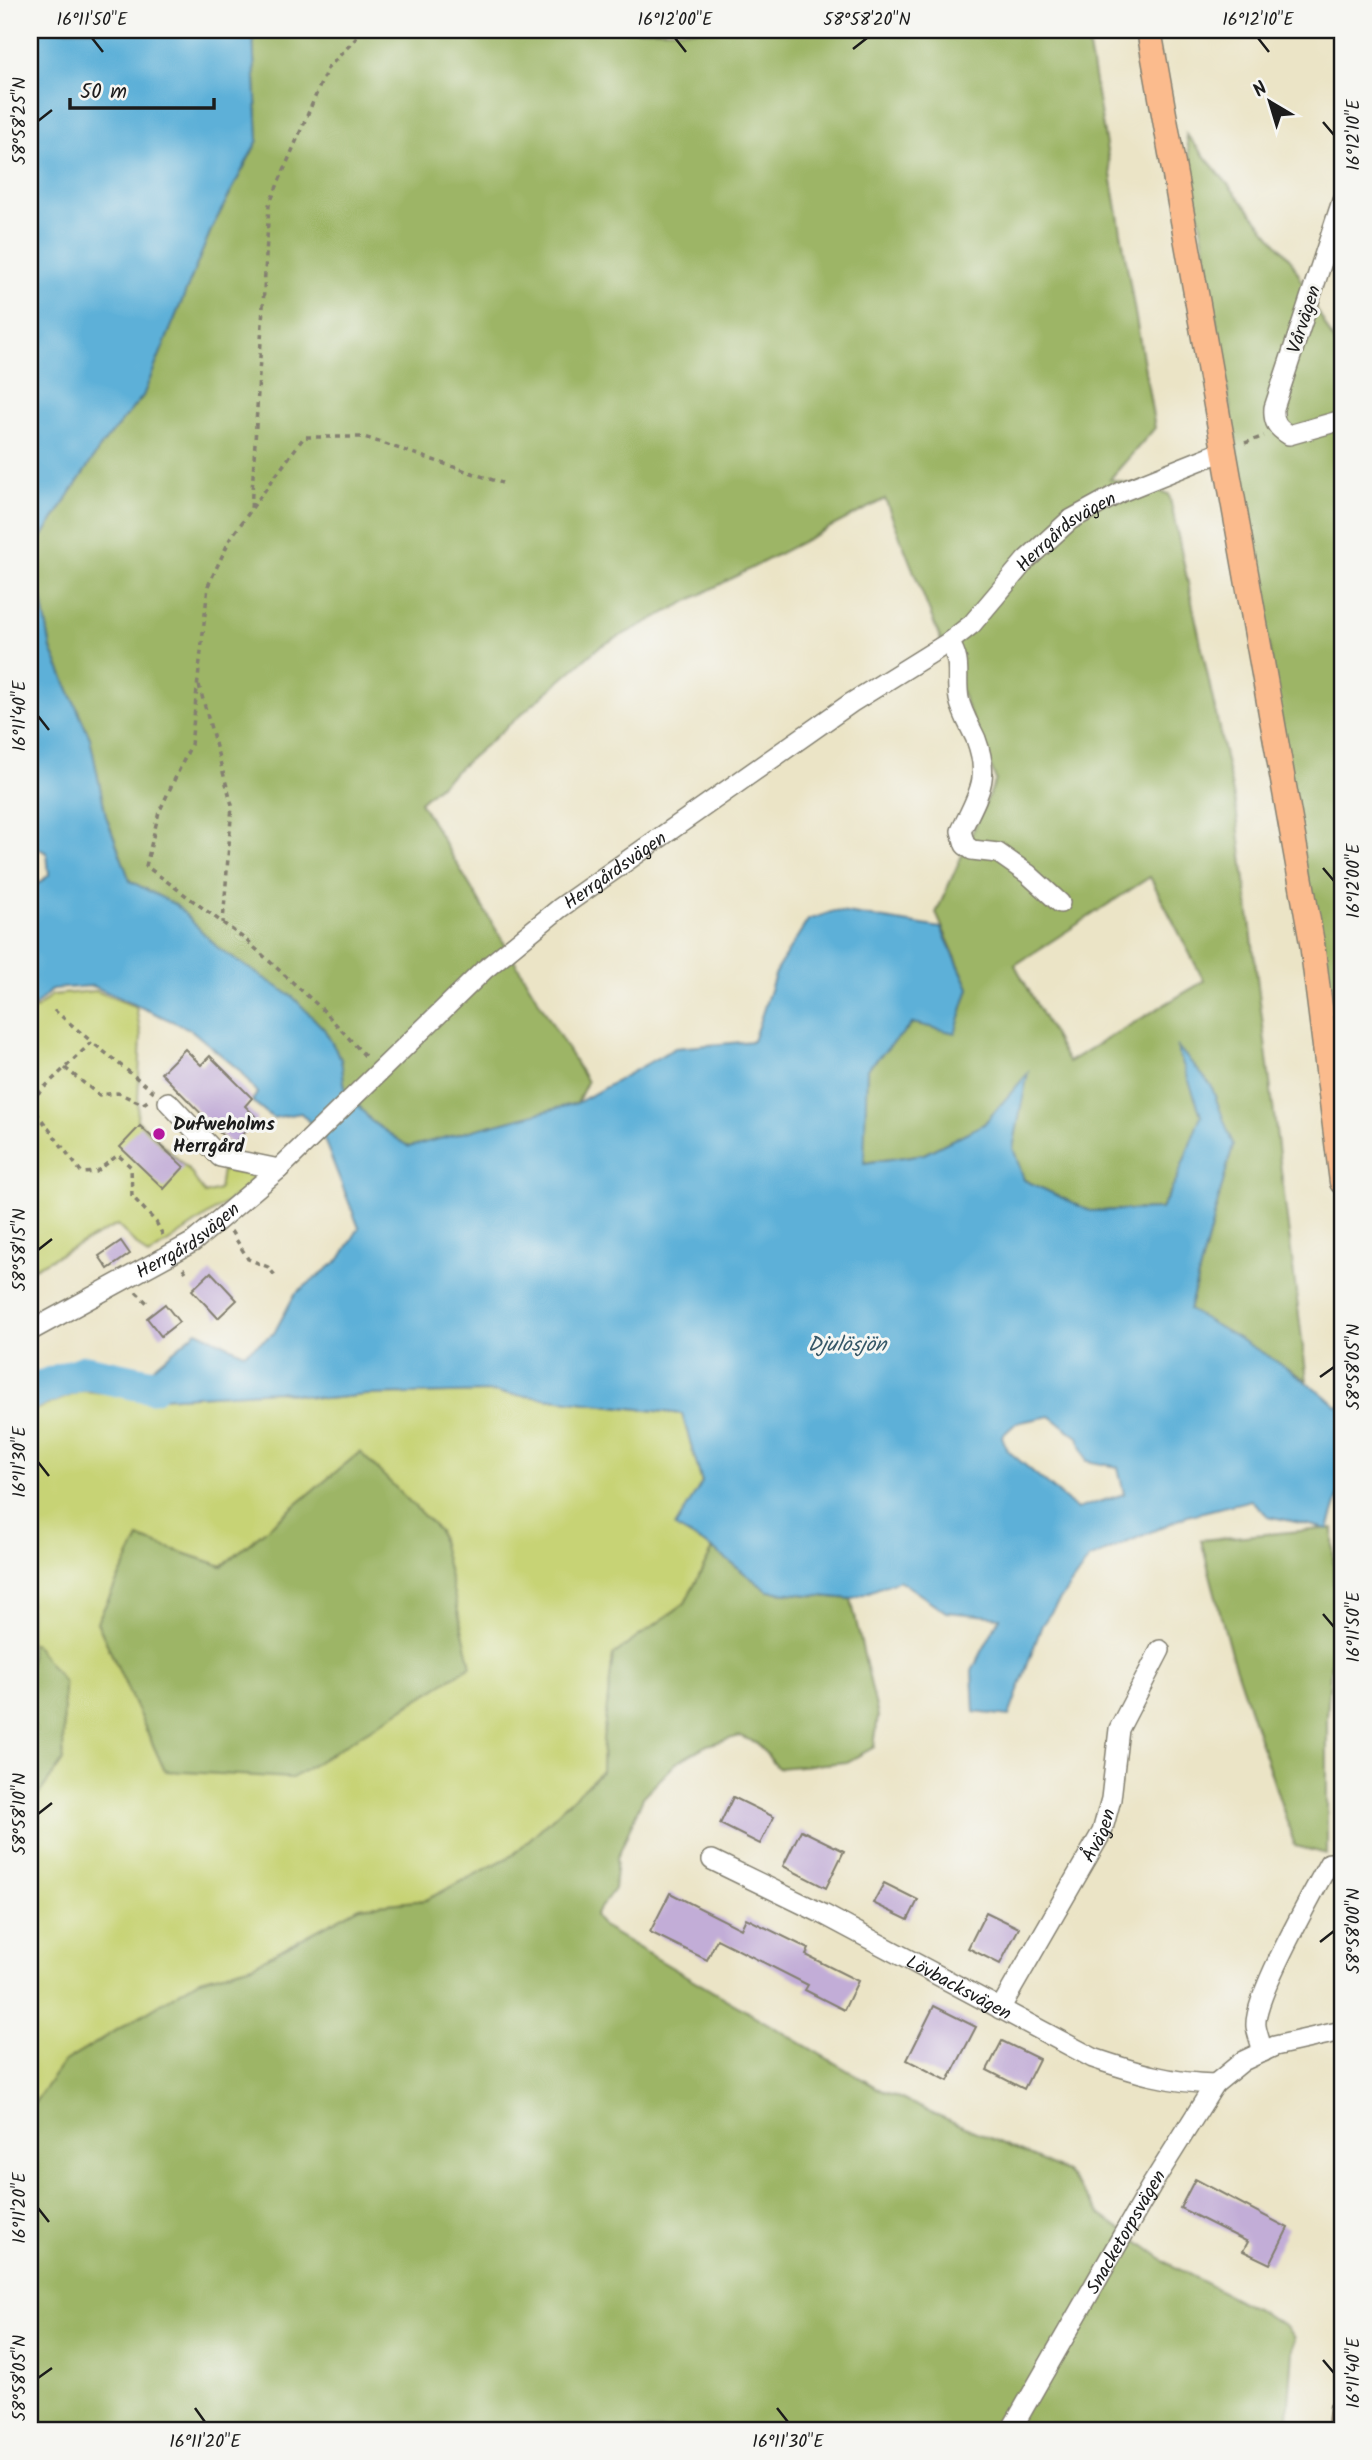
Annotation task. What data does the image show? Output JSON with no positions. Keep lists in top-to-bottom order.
{
  "streets": {
    "street": [
      "Vårvägen",
      "Herrgårdsvägen",
      "Åvägen",
      "Lövbacksvägen",
      "Snacketorpsvägen"
    ]
  },
  "crossings": [
    ["Åvägen", "Lövbacksvägen"],
    ["Lövbacksvägen", "Snacketorpsvägen"]
  ],
  "water": ["Djulösjön"],
  "places": ["Dufweholms Herrgård"],
  "scale_bar": "50 m",
  "north": "top left",
  "coordinates": [
    "16°11'50\"E",
    "16°12'00\"E",
    "58°58'20\"N",
    "16°12'10\"E",
    "58°58'25\"N",
    "16°11'40\"E",
    "58°58'15\"N",
    "58°58'05\"N",
    "16°11'30\"E",
    "58°58'10\"N",
    "58°58'00\"N",
    "16°11'20\"E"
  ]
}
